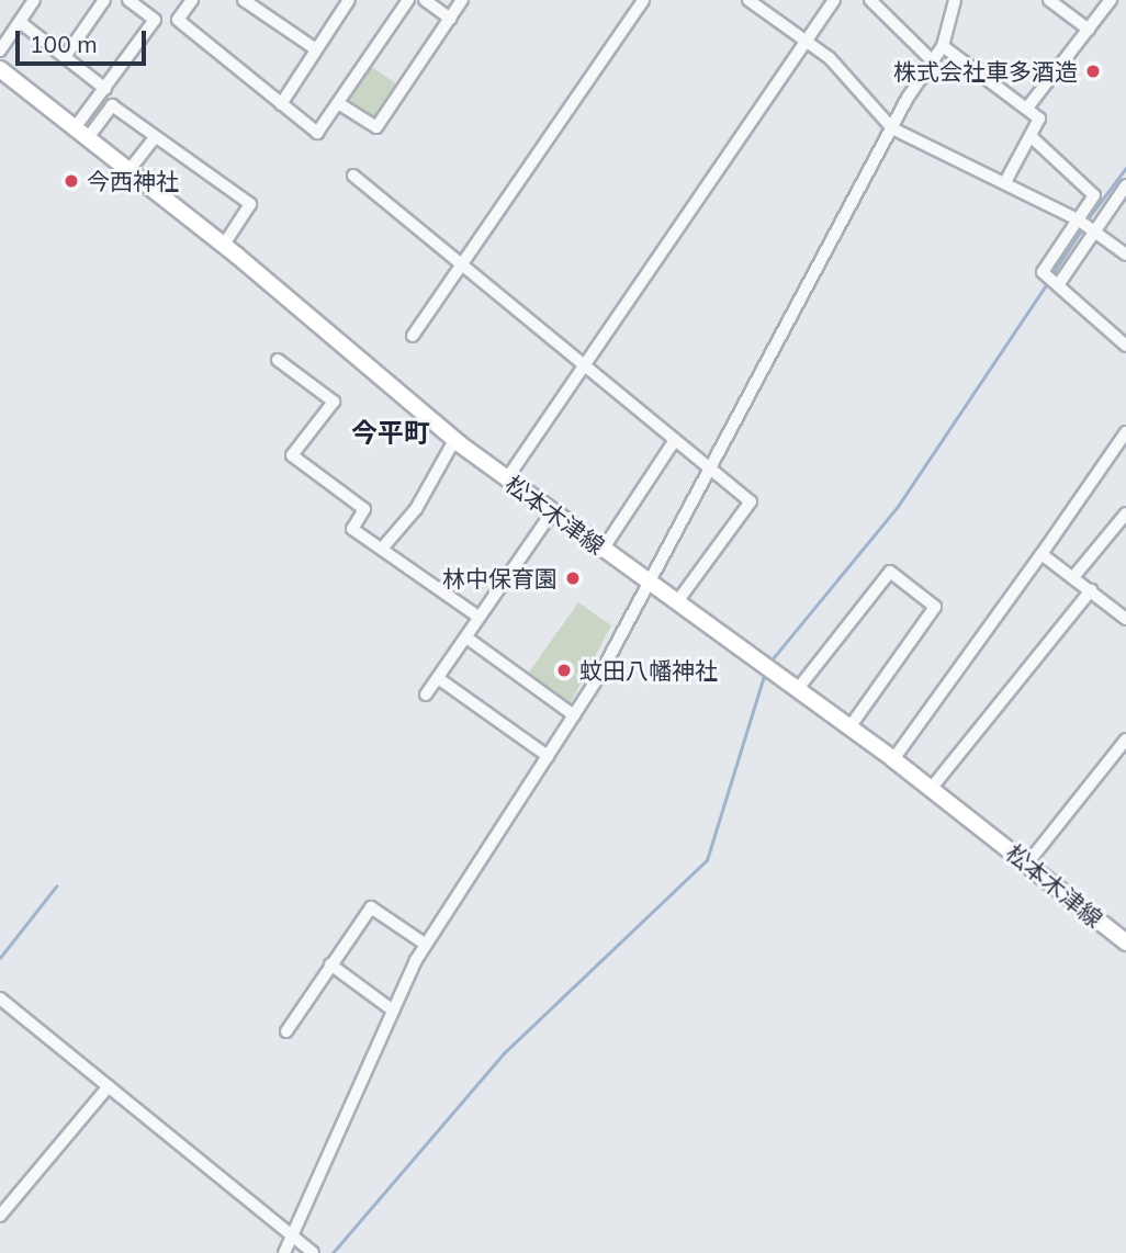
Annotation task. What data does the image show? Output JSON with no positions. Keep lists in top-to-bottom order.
{
  "streets": {
    "main road": ["松本木津線"]
  },
  "districts": ["今平町"],
  "places": [
    "株式会社車多酒造",
    "今西神社",
    "林中保育園",
    "蚊田八幡神社"
  ],
  "scale_bar": "100 m"
}
